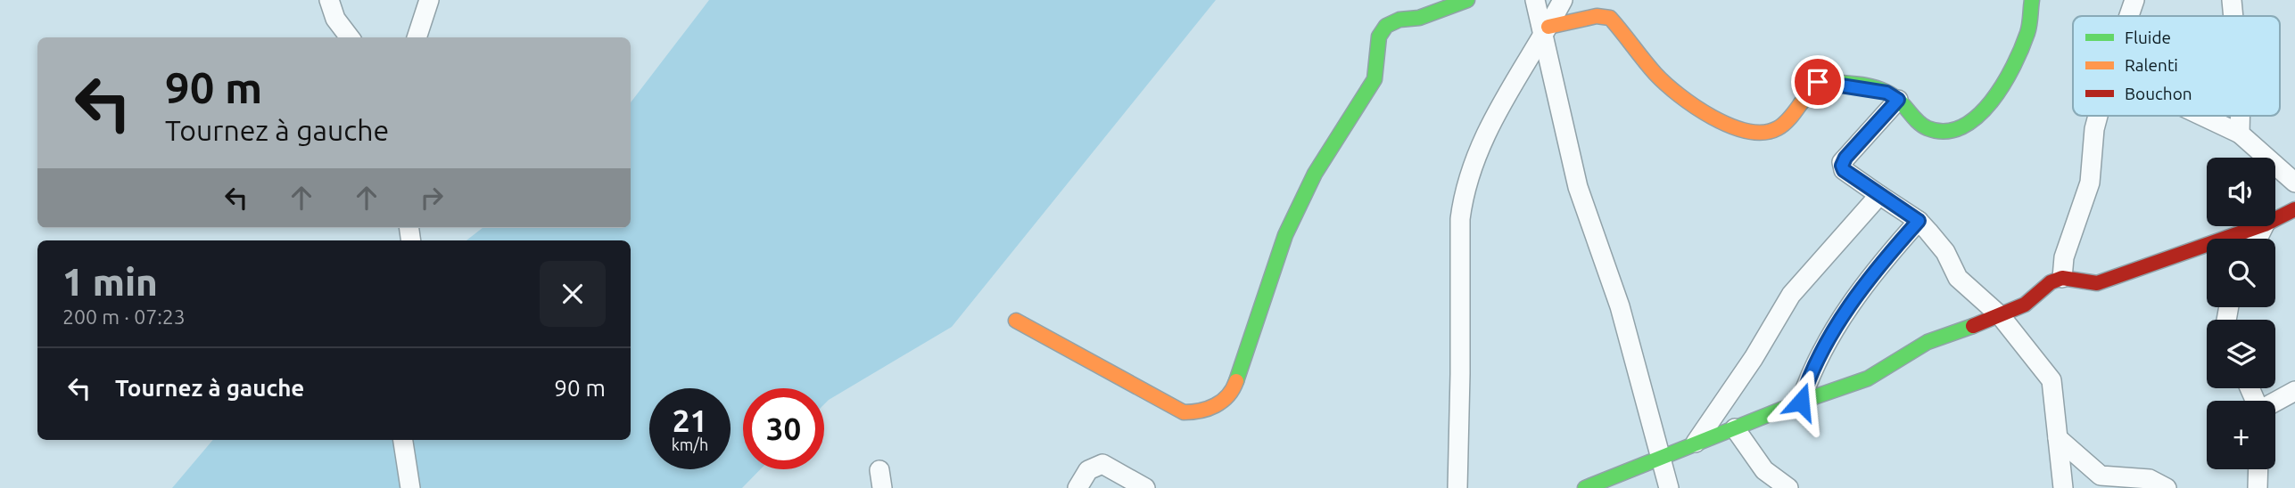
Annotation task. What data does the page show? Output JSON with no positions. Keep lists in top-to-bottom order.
{
  "legend": ["Fluide", "Ralenti", "Bouchon"],
  "page": {
    "turn": ["90 m", "Tournez à gauche"],
    "map_buttons": "+",
    "heading": ["1 min", "200 m · 07:23"],
    "list": [
      {
        "name": "Tournez à gauche",
        "value": "90 m"
      }
    ],
    "speed": "21 km/h",
    "limit": "30"
  }
}
